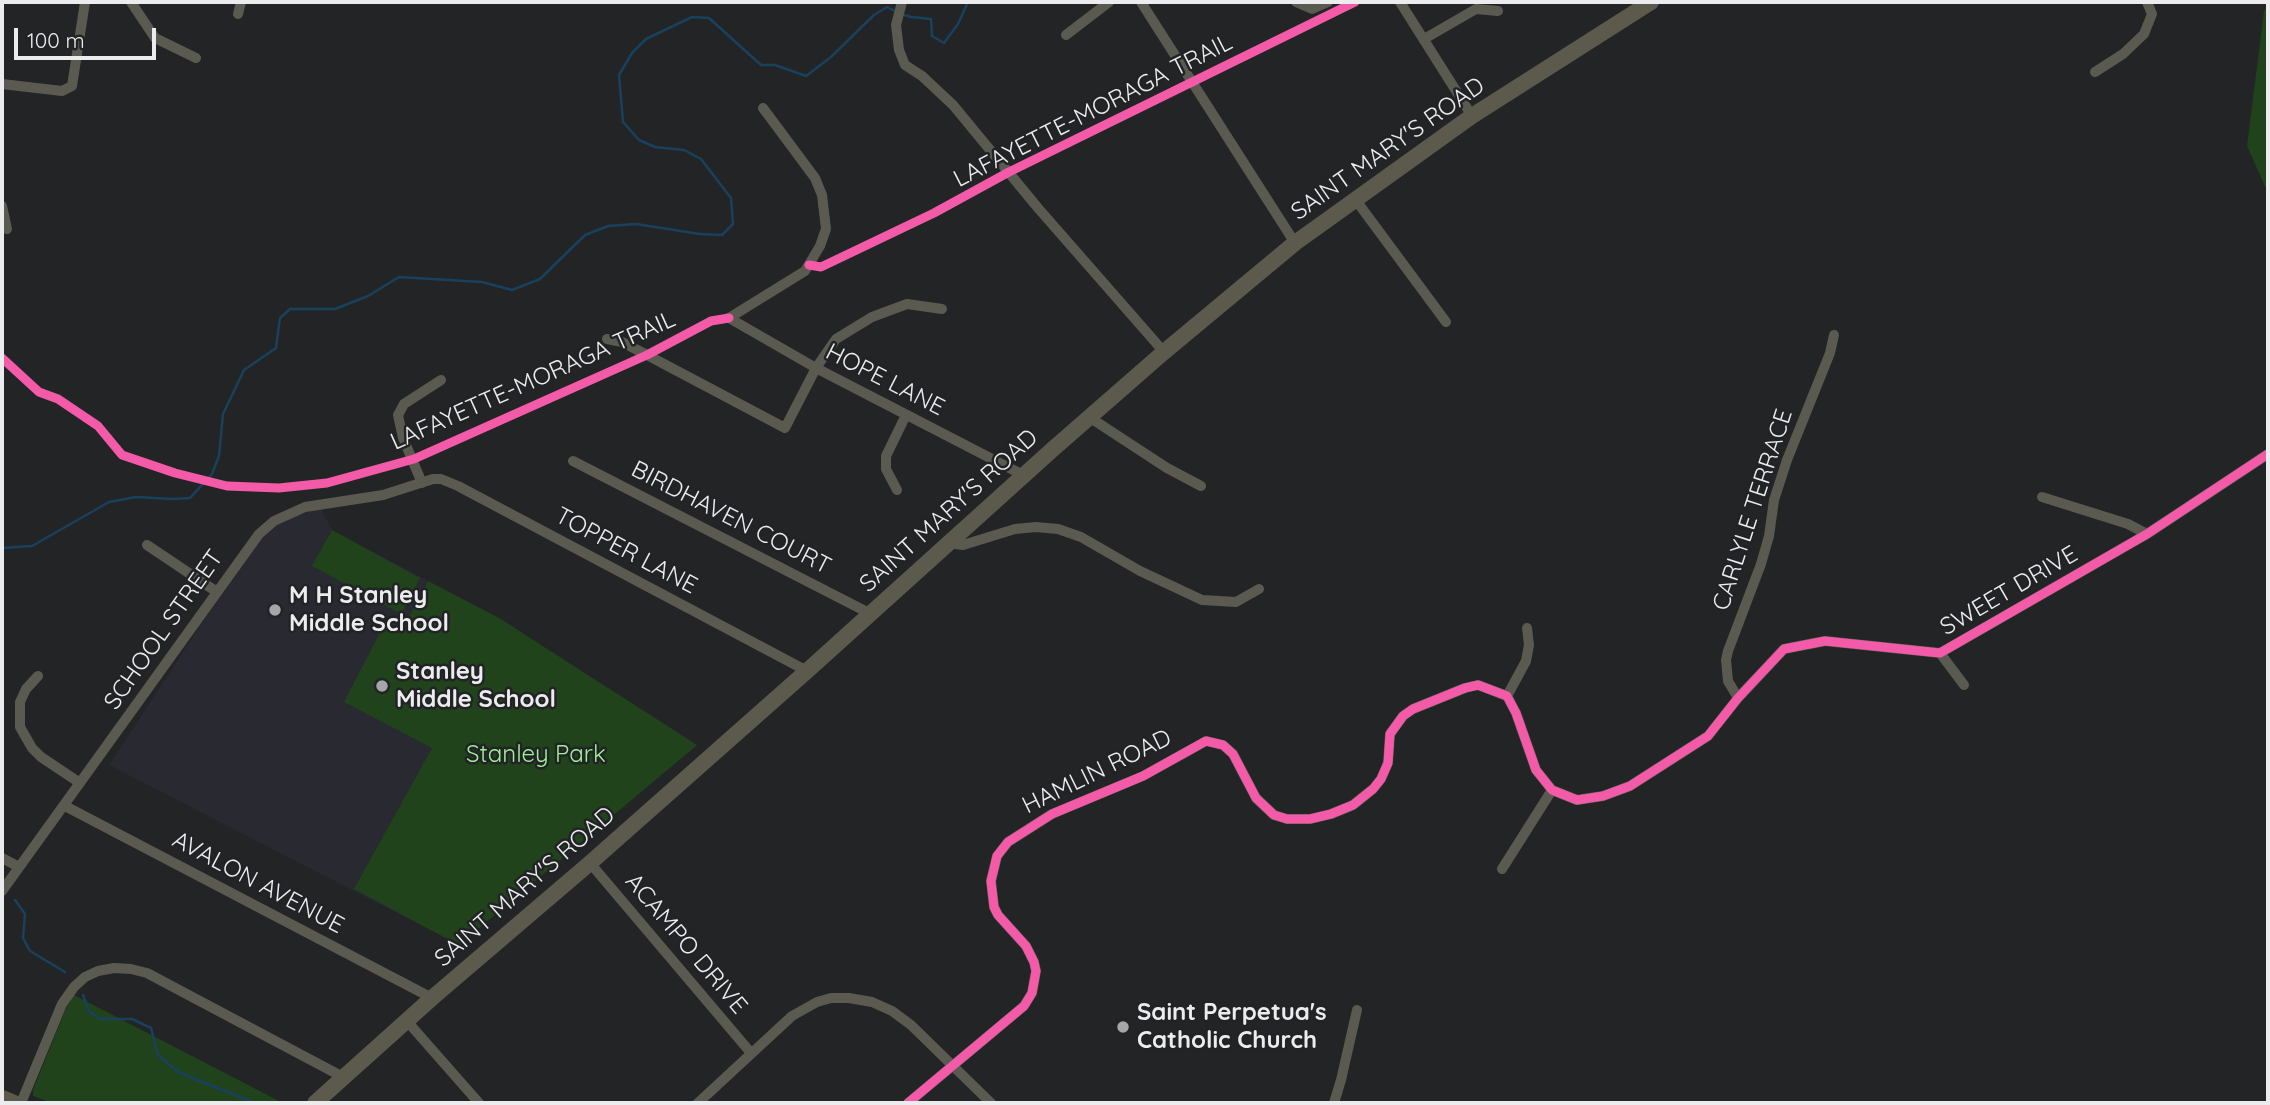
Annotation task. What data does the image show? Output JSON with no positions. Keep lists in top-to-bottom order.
{
  "streets": {
    "street": [
      "SAINT MARY'S ROAD",
      "HOPE LANE",
      "CARLYLE TERRACE",
      "BIRDHAVEN COURT",
      "TOPPER LANE",
      "SWEET DRIVE",
      "SCHOOL STREET",
      "HAMLIN ROAD",
      "AVALON AVENUE",
      "ACAMPO DRIVE"
    ],
    "cycle path": ["LAFAYETTE-MORAGA TRAIL"]
  },
  "crossings": [
    ["SAINT MARY'S ROAD", "HOPE LANE"],
    ["SAINT MARY'S ROAD", "BIRDHAVEN COURT"],
    ["SAINT MARY'S ROAD", "TOPPER LANE"],
    ["SAINT MARY'S ROAD", "AVALON AVENUE"],
    ["SAINT MARY'S ROAD", "ACAMPO DRIVE"],
    ["CARLYLE TERRACE", "SWEET DRIVE"],
    ["TOPPER LANE", "SCHOOL STREET"],
    ["SCHOOL STREET", "AVALON AVENUE"]
  ],
  "parks": ["Stanley Park"],
  "places": ["M H Stanley Middle School", "Stanley Middle School", "Saint Perpetua's Catholic Church"],
  "scale_bar": "100 m"
}
